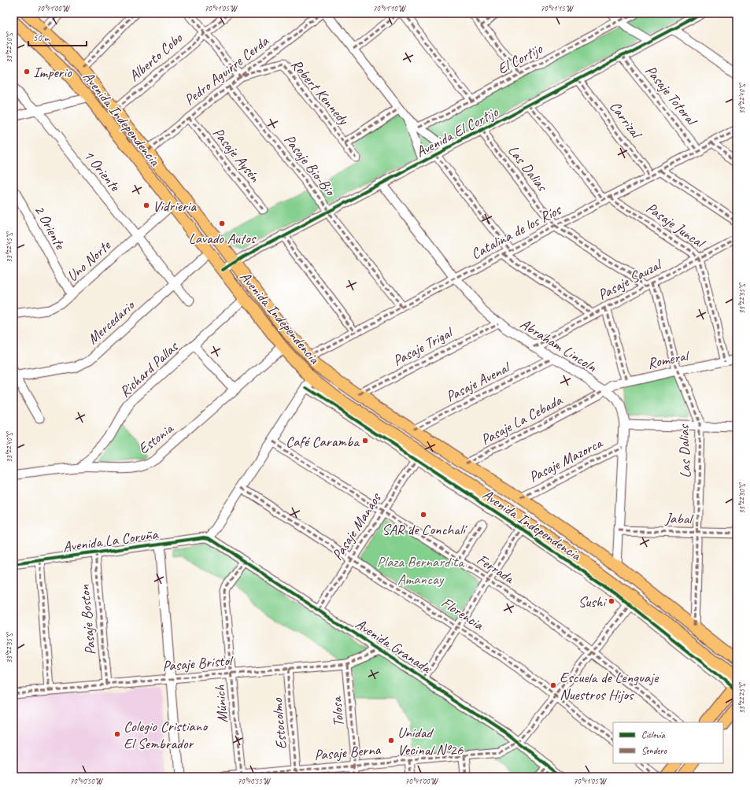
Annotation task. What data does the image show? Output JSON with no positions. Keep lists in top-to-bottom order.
{
  "streets": {
    "main road": ["Avenida Independencia"],
    "street": [
      "Alberto Cobo",
      "El Cortijo",
      "Pedro Aguirre Cerda",
      "Robert Kennedy",
      "Pasaje Totoral",
      "Carrizal",
      "Avenida El Cortijo",
      "Pasaje Aysén",
      "Pasaje Bio-Bio",
      "Las Dalias",
      "1 Oriente",
      "Pasaje Juncal",
      "2 Oriente",
      "Catalina de los Ríos",
      "Uno Norte",
      "Pasaje Sauzal",
      "Mercedario",
      "Abraham Lincoln",
      "Pasaje Trigal",
      "Romeral",
      "Richard Pallas",
      "Pasaje Avenal",
      "Pasaje La Cebada",
      "Estonia",
      "Pasaje Mazorca",
      "Jabal",
      "Pasaje Manaos",
      "Avenida La Coruña",
      "Ferrada",
      "Florencia",
      "Pasaje Boston",
      "Avenida Granada",
      "Pasaje Bristol",
      "Múnich",
      "Tolosa",
      "Estocolmo",
      "Pasaje Berna"
    ]
  },
  "crossings": [
    ["Alberto Cobo", "Avenida Independencia"],
    ["Pedro Aguirre Cerda", "Robert Kennedy"],
    ["Pedro Aguirre Cerda", "Avenida Independencia"],
    ["Pedro Aguirre Cerda", "Pasaje Aysén"],
    ["Pedro Aguirre Cerda", "Pasaje Bio-Bio"],
    ["Pasaje Totoral", "Avenida El Cortijo"],
    ["Pasaje Totoral", "Catalina de los Ríos"],
    ["Avenida Independencia", "Avenida El Cortijo"],
    ["Avenida Independencia", "Las Dalias"],
    ["Avenida Independencia", "Catalina de los Ríos"],
    ["Avenida Independencia", "Uno Norte"],
    ["Avenida Independencia", "Mercedario"],
    ["Avenida Independencia", "Abraham Lincoln"],
    ["Avenida Independencia", "Pasaje Trigal"],
    ["Avenida Independencia", "Richard Pallas"],
    ["Avenida Independencia", "Pasaje Avenal"],
    ["Avenida Independencia", "Pasaje La Cebada"],
    ["Avenida Independencia", "Estonia"],
    ["Avenida Independencia", "Pasaje Mazorca"],
    ["Avenida Independencia", "Pasaje Manaos"],
    ["Avenida Independencia", "Pasaje Berna"],
    ["Carrizal", "Avenida El Cortijo"],
    ["Carrizal", "Catalina de los Ríos"],
    ["Avenida El Cortijo", "Pasaje Bio-Bio"],
    ["Avenida El Cortijo", "Las Dalias"],
    ["Avenida El Cortijo", "Pasaje Juncal"],
    ["Avenida El Cortijo", "Abraham Lincoln"],
    ["Pasaje Bio-Bio", "Catalina de los Ríos"],
    ["Las Dalias", "Catalina de los Ríos"],
    ["Las Dalias", "Pasaje Sauzal"],
    ["Las Dalias", "Romeral"],
    ["Las Dalias", "Jabal"],
    ["1 Oriente", "Uno Norte"],
    ["1 Oriente", "Mercedario"],
    ["Pasaje Juncal", "Catalina de los Ríos"],
    ["Pasaje Juncal", "Pasaje Sauzal"],
    ["Pasaje Juncal", "Romeral"],
    ["2 Oriente", "Uno Norte"],
    ["Catalina de los Ríos", "Abraham Lincoln"],
    ["Pasaje Sauzal", "Abraham Lincoln"],
    ["Abraham Lincoln", "Pasaje Trigal"],
    ["Abraham Lincoln", "Romeral"],
    ["Abraham Lincoln", "Pasaje Avenal"],
    ["Abraham Lincoln", "Pasaje La Cebada"],
    ["Abraham Lincoln", "Pasaje Mazorca"],
    ["Abraham Lincoln", "Jabal"],
    ["Romeral", "Pasaje La Cebada"],
    ["Richard Pallas", "Estonia"],
    ["Pasaje Manaos", "Ferrada"],
    ["Pasaje Manaos", "Florencia"],
    ["Pasaje Manaos", "Avenida Granada"],
    ["Avenida La Coruña", "Pasaje Boston"],
    ["Avenida La Coruña", "Avenida Granada"],
    ["Ferrada", "Pasaje Berna"],
    ["Florencia", "Pasaje Berna"],
    ["Pasaje Boston", "Pasaje Bristol"],
    ["Avenida Granada", "Pasaje Bristol"],
    ["Avenida Granada", "Múnich"],
    ["Avenida Granada", "Pasaje Berna"],
    ["Pasaje Bristol", "Múnich"],
    ["Pasaje Bristol", "Tolosa"],
    ["Pasaje Bristol", "Estocolmo"],
    ["Múnich", "Pasaje Berna"],
    ["Tolosa", "Pasaje Berna"],
    ["Estocolmo", "Pasaje Berna"]
  ],
  "parks": ["Plaza Bernardita Amancay"],
  "places": [
    "Imperio",
    "Vidrieria",
    "Lavado Autos",
    "Café Caramba",
    "SAR de Conchalí",
    "Sushi",
    "Escuela de Lenguaje Nuestros Hijos",
    "Colegio Cristiano El Sembrador",
    "Unidad Vecinal Nº26"
  ],
  "legend": ["Ciclovía", "Sendero"],
  "scale_bar": "50 m",
  "coordinates": [
    "70°41'00\"W",
    "70°41'05\"W",
    "70°41'10\"W",
    "70°41'15\"W",
    "33°22'50\"S",
    "33°22'40\"S",
    "33°22'45\"S",
    "33°22'35\"S",
    "33°22'30\"S",
    "33°22'25\"S",
    "70°40'50\"W",
    "70°40'55\"W"
  ]
}
